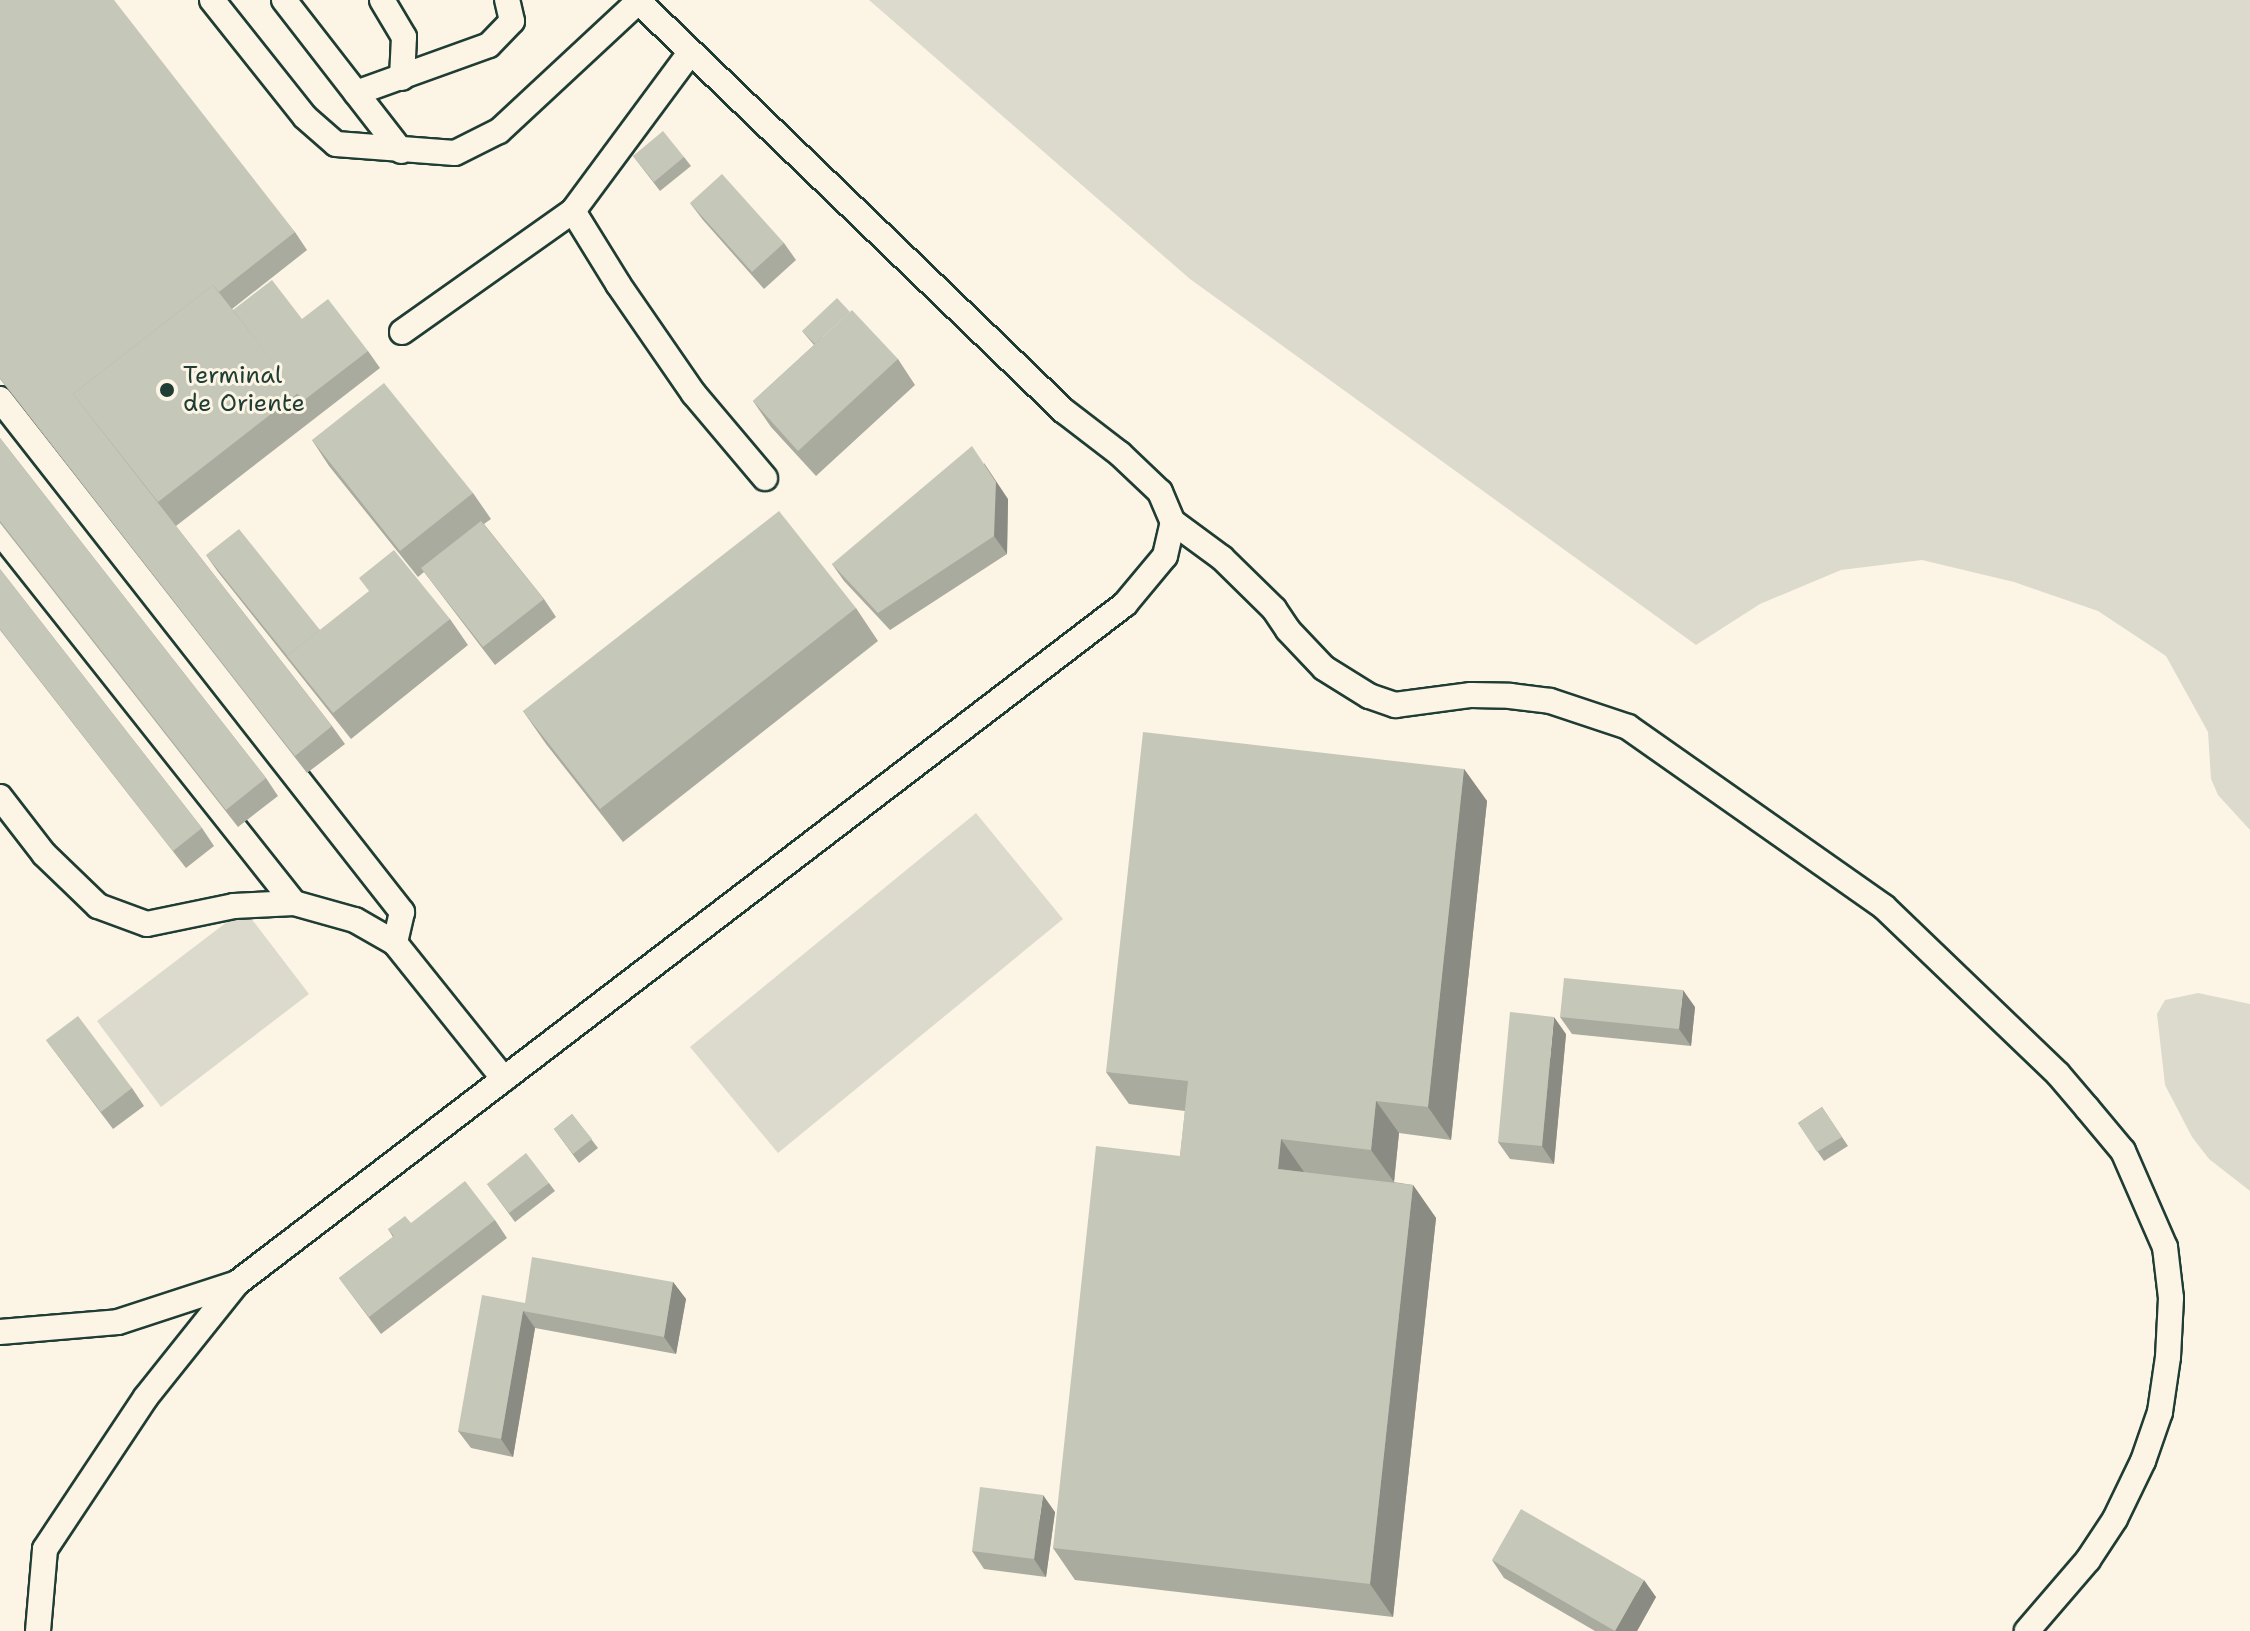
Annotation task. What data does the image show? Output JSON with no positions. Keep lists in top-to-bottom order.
{
  "places": ["Terminal de Oriente"]
}
